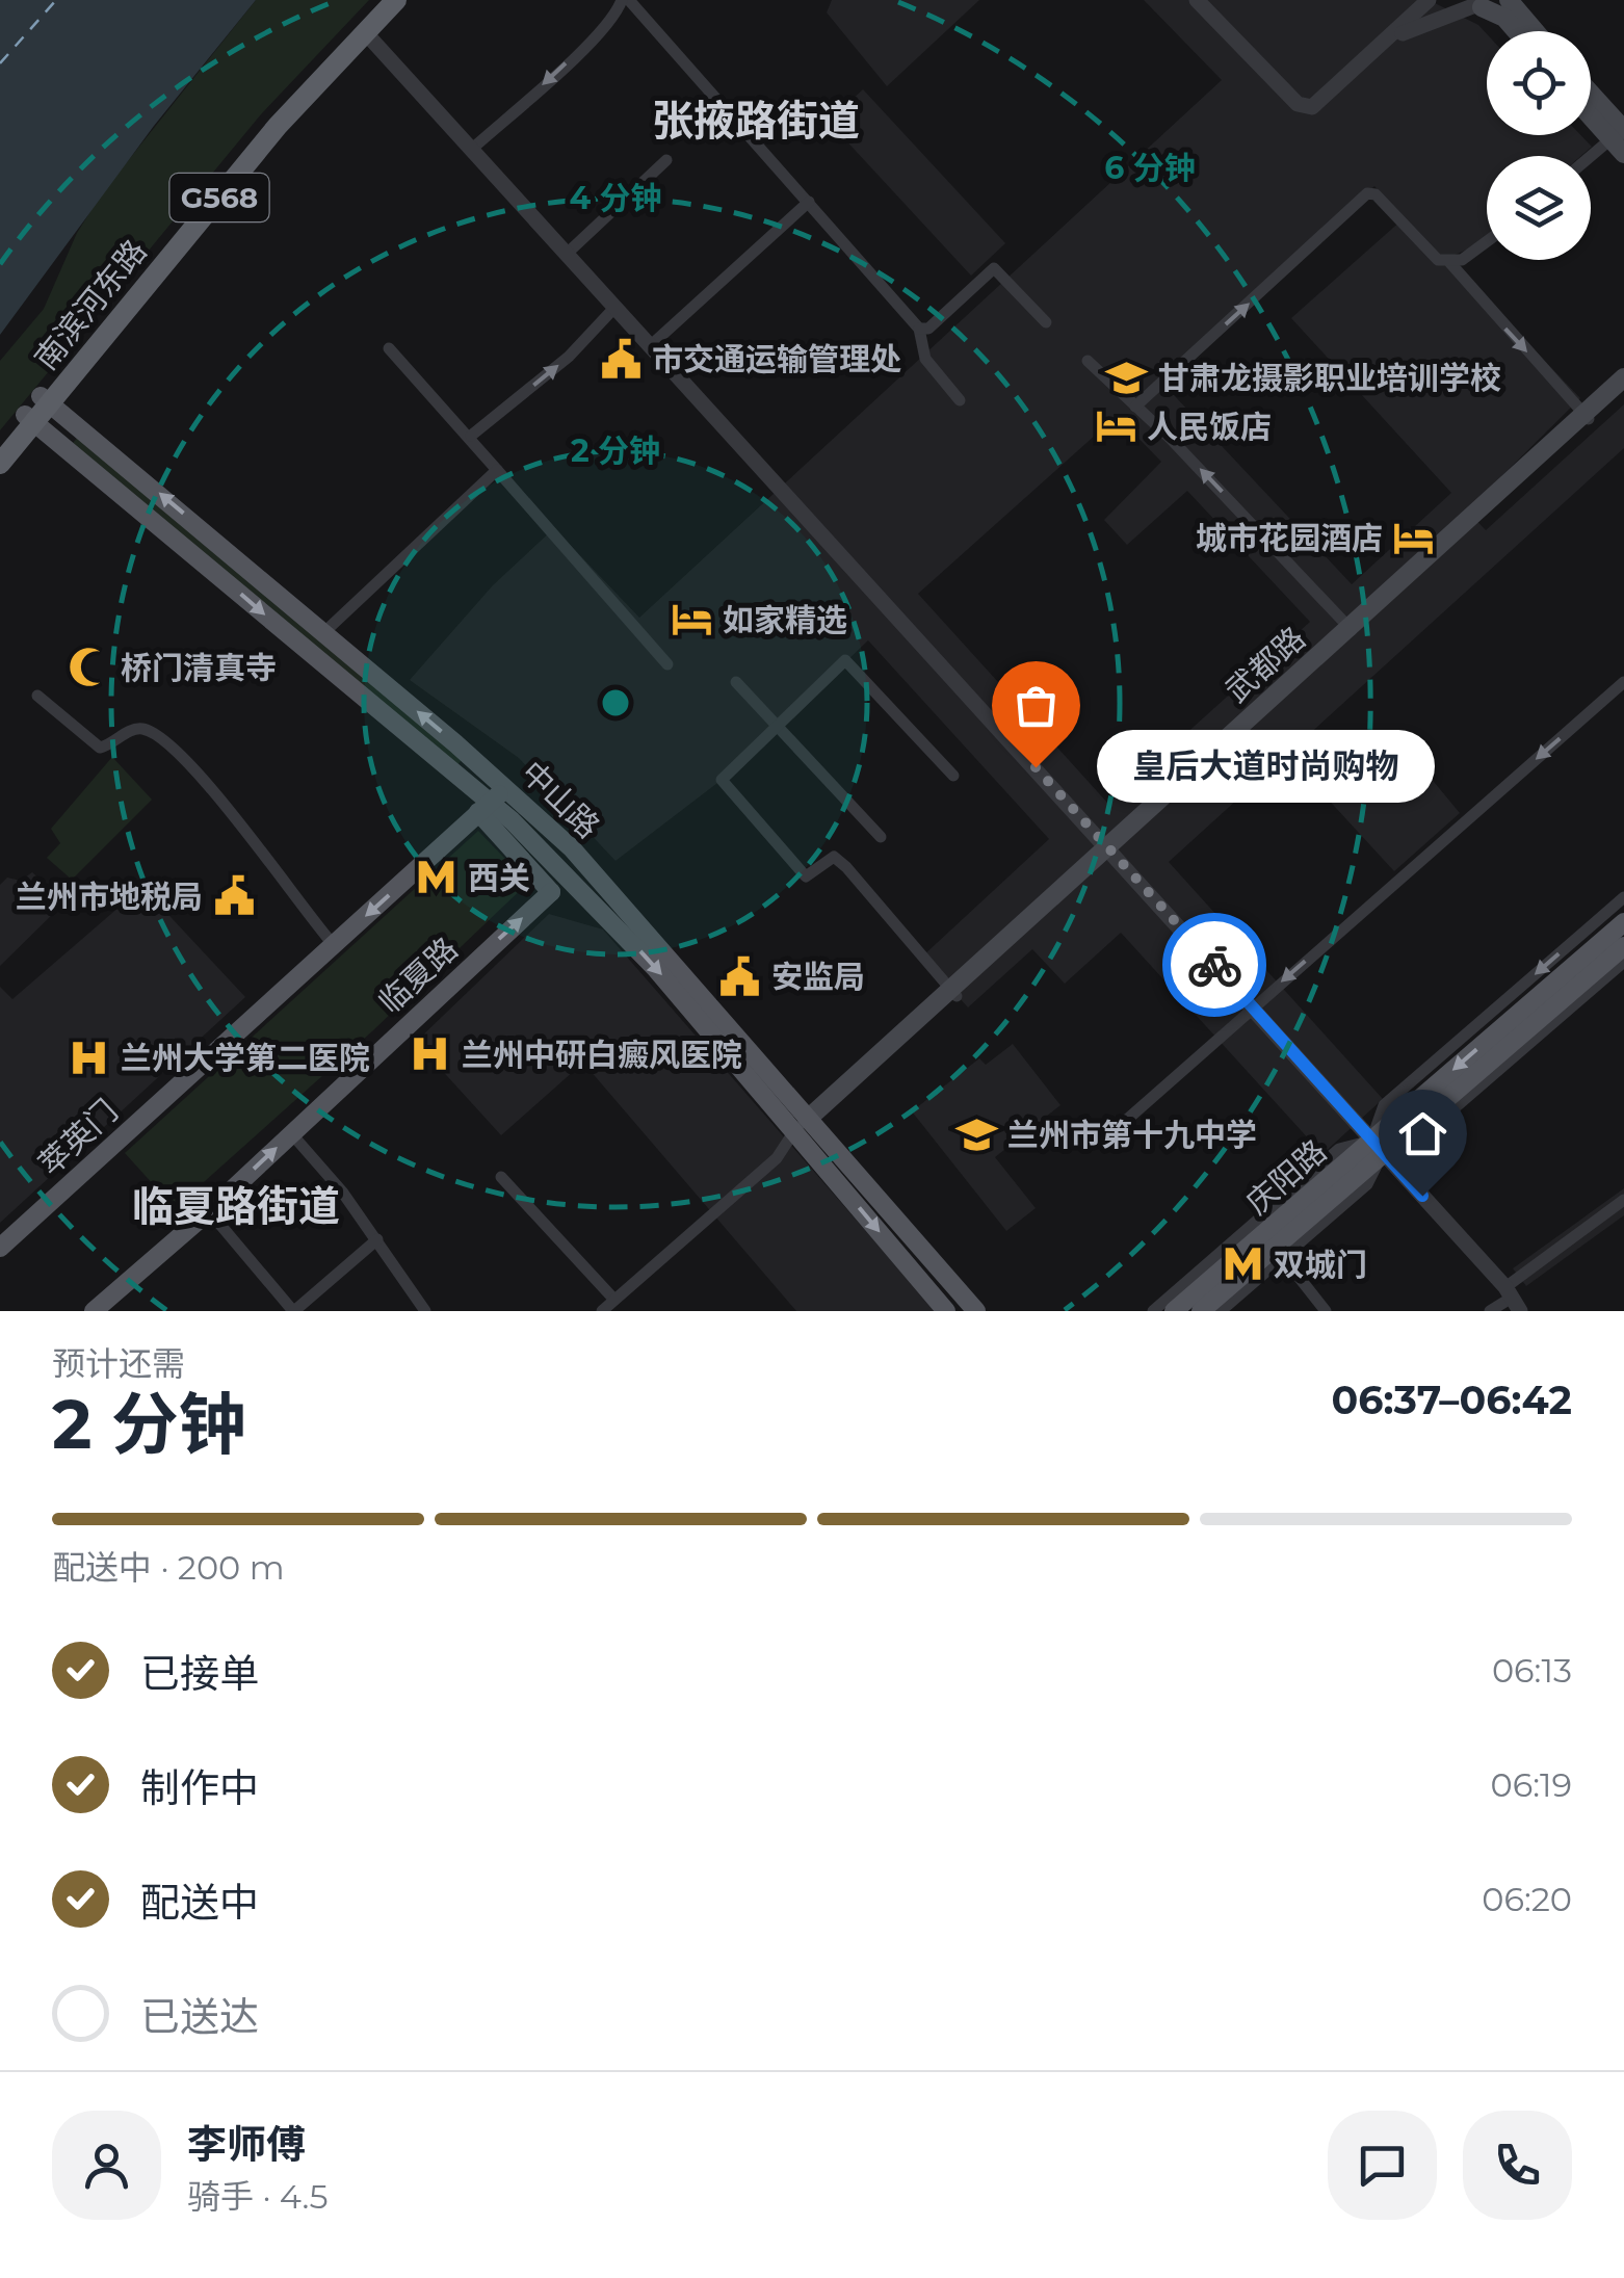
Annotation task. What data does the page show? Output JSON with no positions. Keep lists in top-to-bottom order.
{
  "streets": {
    "highway": ["G568", "南滨河东路"],
    "main road": [
      "武都路",
      "中山路",
      "临夏路",
      "萃英门",
      "庆阳路"
    ]
  },
  "crossings": [
    ["南滨河东路", "中山路"],
    ["武都路", "中山路"],
    ["中山路", "萃英门"]
  ],
  "one_way": ["临夏路"],
  "districts": ["张掖路街道", "临夏路街道"],
  "places": {
    "public building": ["市交通运输管理处", "兰州市地税局", "安监局"],
    "school or university": ["甘肃龙摄影职业培训学校", "兰州市第十九中学"],
    "hotel": ["人民饭店", "城市花园酒店", "如家精选"],
    "mosque": ["桥门清真寺"],
    "other": ["皇后大道时尚购物"],
    "metro station": ["西关", "双城门"],
    "hospital": ["兰州中研白癜风医院", "兰州大学第二医院"]
  },
  "page": {
    "bubble": "皇后大道时尚购物",
    "heading": ["2 分钟", "预计还需", "06:37–06:42"],
    "panel": ["李师傅", "骑手 · 4.5"],
    "bar": "配送中 · 200 m",
    "list": [
      ["已接单", "06:13"],
      ["制作中", "06:19"],
      ["配送中", "06:20"],
      "已送达"
    ]
  },
  "rings": ["6 分钟", "4 分钟", "2 分钟"]
}
